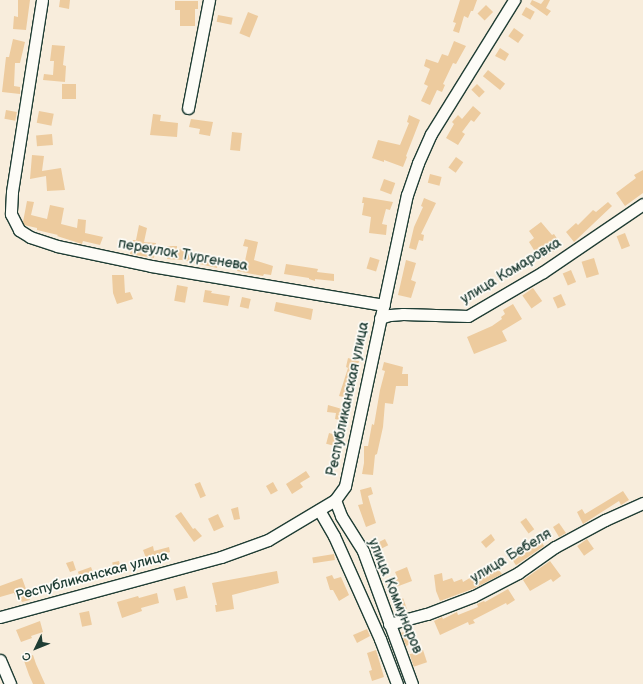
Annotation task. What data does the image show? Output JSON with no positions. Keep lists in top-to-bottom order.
{
  "streets": {
    "street": [
      "переулок Тургенева",
      "улица Комаровка",
      "Республиканская улица",
      "улица Бебеля",
      "улица Коммунаров"
    ]
  },
  "crossings": [
    ["переулок Тургенева", "Республиканская улица"],
    ["улица Комаровка", "Республиканская улица"],
    ["Республиканская улица", "улица Коммунаров"],
    ["улица Бебеля", "улица Коммунаров"]
  ],
  "north": "bottom left"
}
